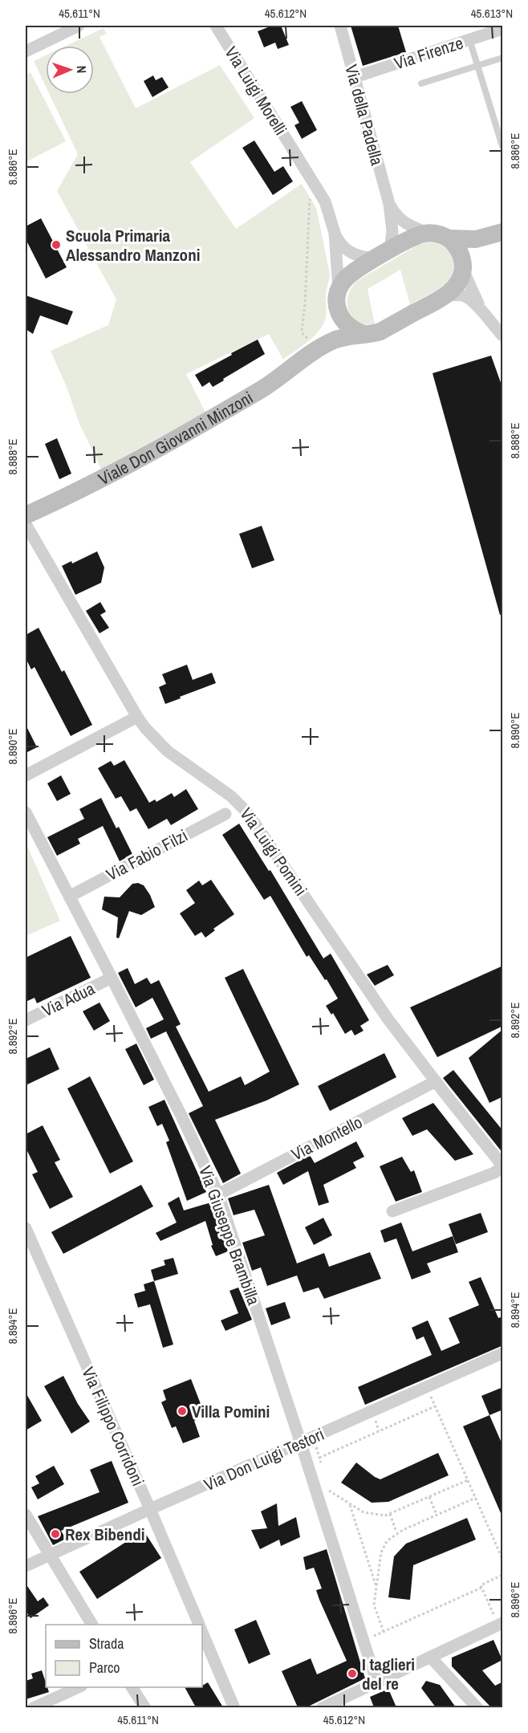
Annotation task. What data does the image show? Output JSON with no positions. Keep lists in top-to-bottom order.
{
  "streets": {
    "street": [
      "Via Firenze",
      "Via Luigi Morelli",
      "Via della Padella",
      "Viale Don Giovanni Minzoni",
      "Via Luigi Pomini",
      "Via Fabio Filzi",
      "Via Adua",
      "Via Montello",
      "Via Giuseppe Brambilla",
      "Via Filippo Corridoni",
      "Via Don Luigi Testori"
    ]
  },
  "crossings": [
    ["Via Firenze", "Via della Padella"],
    ["Via Luigi Morelli", "Via della Padella"],
    ["Via Luigi Morelli", "Viale Don Giovanni Minzoni"],
    ["Via della Padella", "Viale Don Giovanni Minzoni"],
    ["Via Luigi Pomini", "Via Montello"],
    ["Via Fabio Filzi", "Via Giuseppe Brambilla"],
    ["Via Adua", "Via Giuseppe Brambilla"],
    ["Via Montello", "Via Giuseppe Brambilla"],
    ["Via Giuseppe Brambilla", "Via Don Luigi Testori"],
    ["Via Filippo Corridoni", "Via Don Luigi Testori"]
  ],
  "places": [
    "Scuola Primaria Alessandro Manzoni",
    "Villa Pomini",
    "Rex Bibendi",
    "I taglieri del re"
  ],
  "legend": ["Strada", "Parco"],
  "north": "right",
  "coordinates": [
    "45.611°N",
    "45.612°N",
    "45.613°N",
    "8.886°E",
    "8.888°E",
    "8.890°E",
    "8.892°E",
    "8.894°E",
    "8.896°E"
  ]
}
